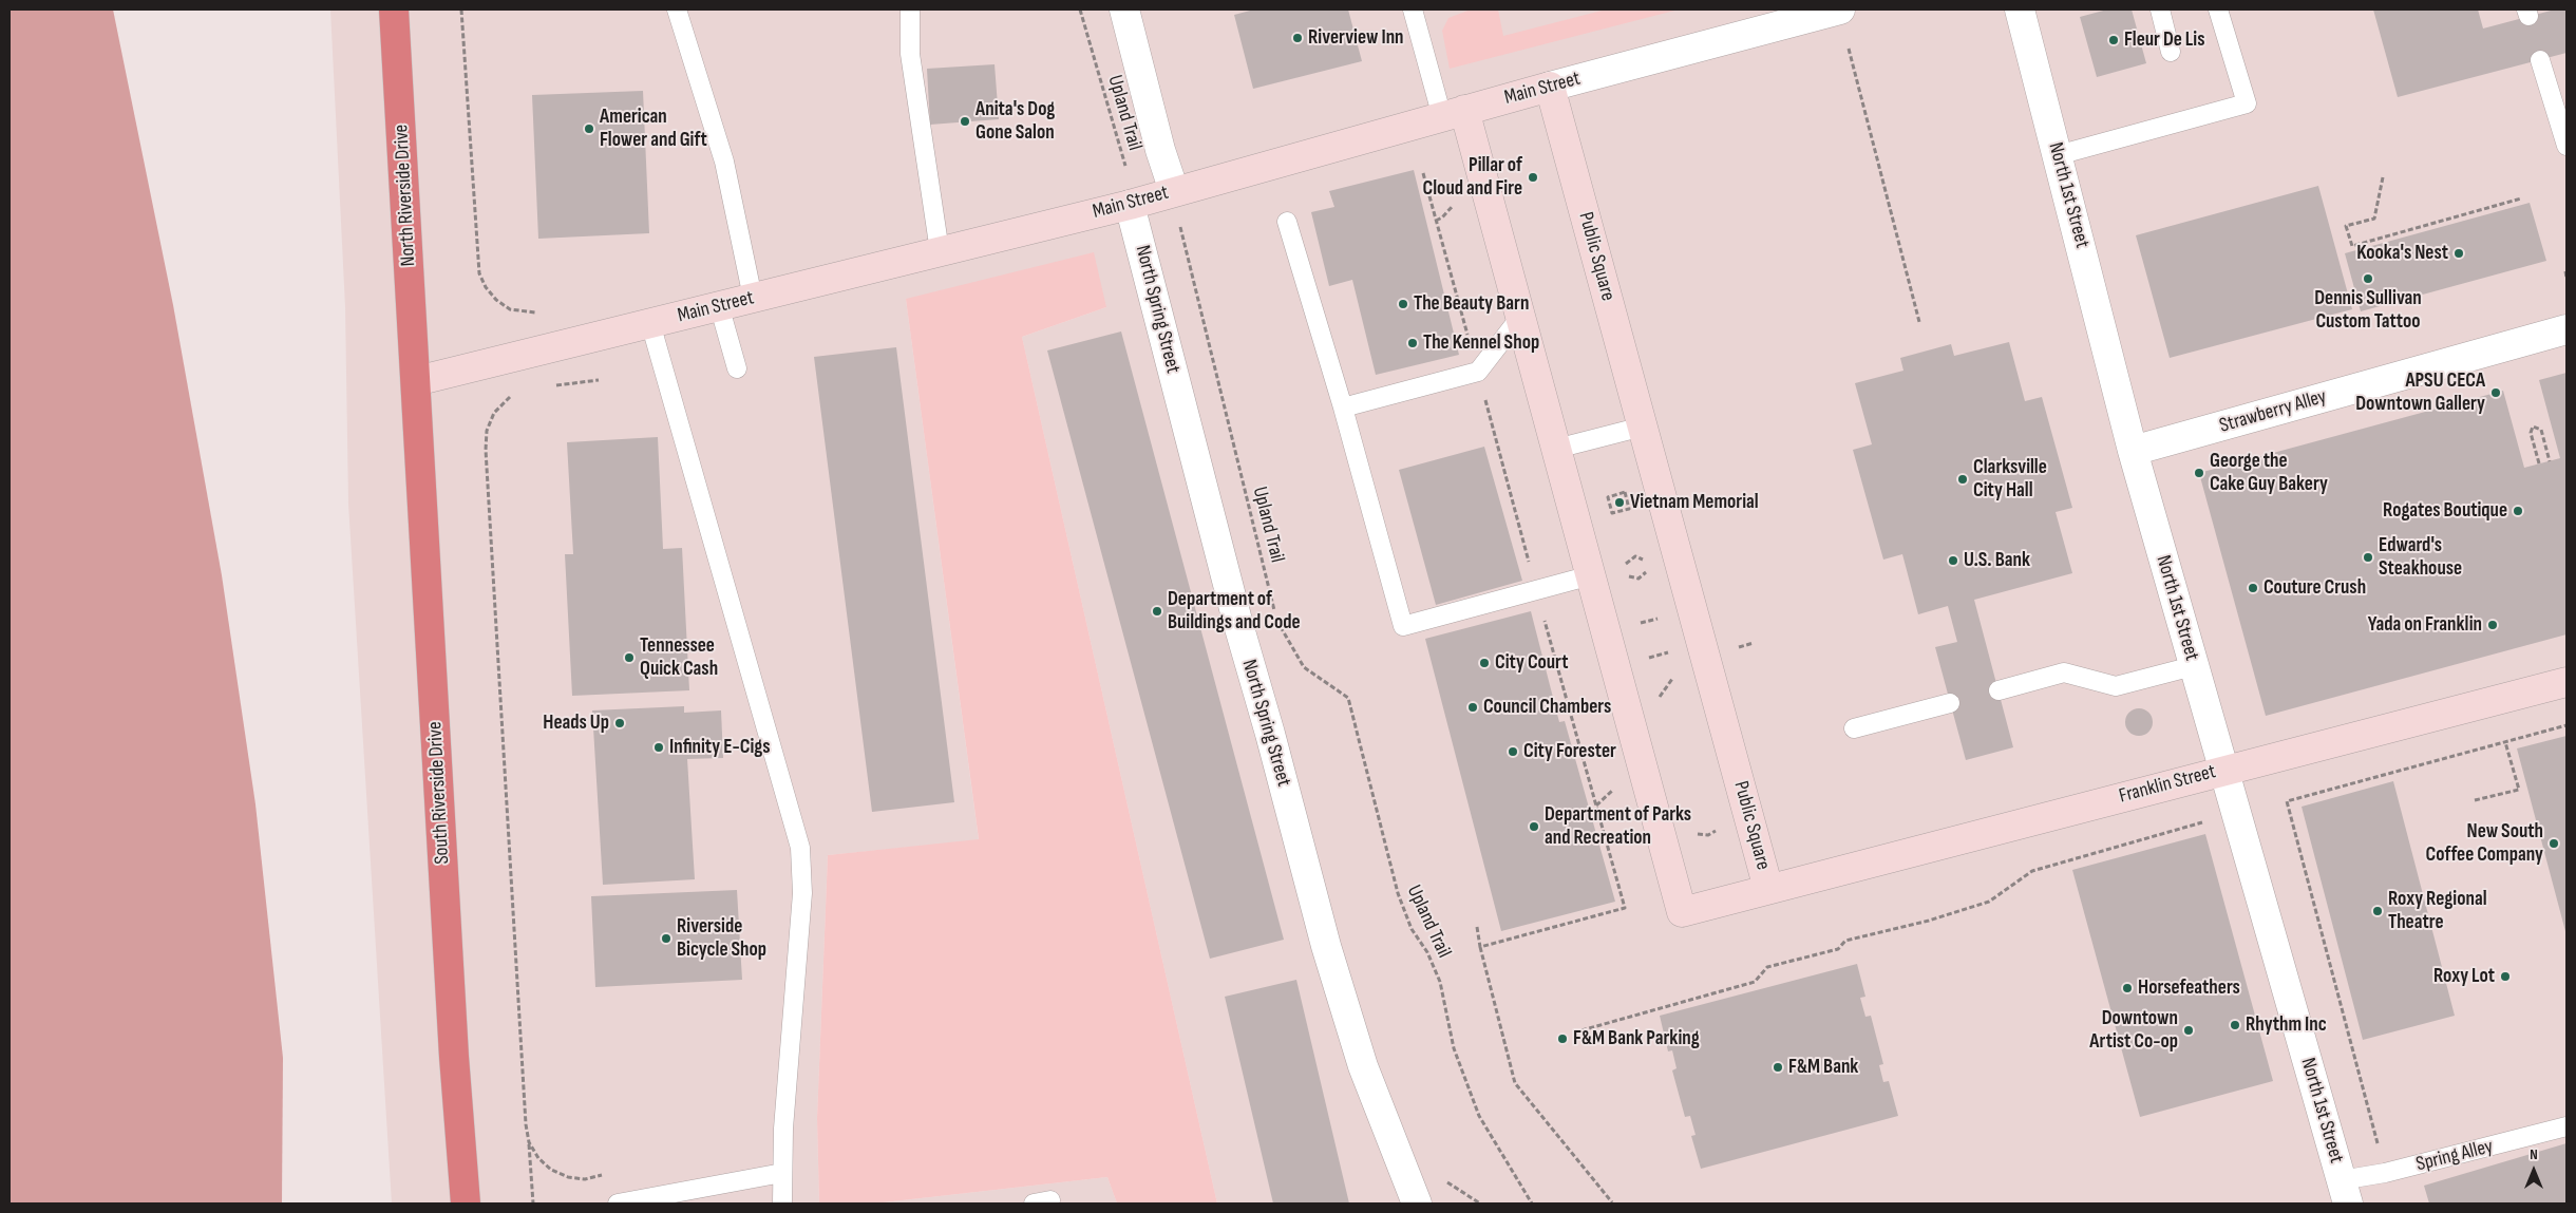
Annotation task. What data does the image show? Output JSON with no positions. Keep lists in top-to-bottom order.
{
  "streets": {
    "highway": ["North Riverside Drive", "South Riverside Drive"],
    "street": [
      "Main Street",
      "North 1st Street",
      "Public Square",
      "North Spring Street",
      "Strawberry Alley",
      "Franklin Street"
    ],
    "lane": ["Spring Alley"],
    "path": ["Upland Trail"]
  },
  "crossings": [
    ["Main Street", "Upland Trail"],
    ["Main Street", "North Riverside Drive"],
    ["Main Street", "Public Square"],
    ["Main Street", "North Spring Street"],
    ["Main Street", "South Riverside Drive"],
    ["Upland Trail", "North Spring Street"],
    ["North Riverside Drive", "South Riverside Drive"],
    ["North 1st Street", "Strawberry Alley"],
    ["North 1st Street", "Franklin Street"],
    ["North 1st Street", "Spring Alley"],
    ["Public Square", "Franklin Street"]
  ],
  "places": [
    "Riverview Inn",
    "Fleur De Lis",
    "Anita's Dog Gone Salon",
    "American Flower and Gift",
    "Pillar of Cloud and Fire",
    "Kooka's Nest",
    "Dennis Sullivan Custom Tattoo",
    "The Beauty Barn",
    "The Kennel Shop",
    "APSU CECA Downtown Gallery",
    "George the Cake Guy Bakery",
    "Clarksville City Hall",
    "Vietnam Memorial",
    "Rogates Boutique",
    "Edward's Steakhouse",
    "U.S. Bank",
    "Couture Crush",
    "Department of Buildings and Code",
    "Yada on Franklin",
    "Tennessee Quick Cash",
    "City Court",
    "Council Chambers",
    "Heads Up",
    "Infinity E-Cigs",
    "City Forester",
    "Department of Parks and Recreation",
    "New South Coffee Company",
    "Roxy Regional Theatre",
    "Riverside Bicycle Shop",
    "Roxy Lot",
    "Horsefeathers",
    "Rhythm Inc",
    "Downtown Artist Co-op",
    "F&M Bank Parking",
    "F&M Bank"
  ],
  "north": "top"
}
